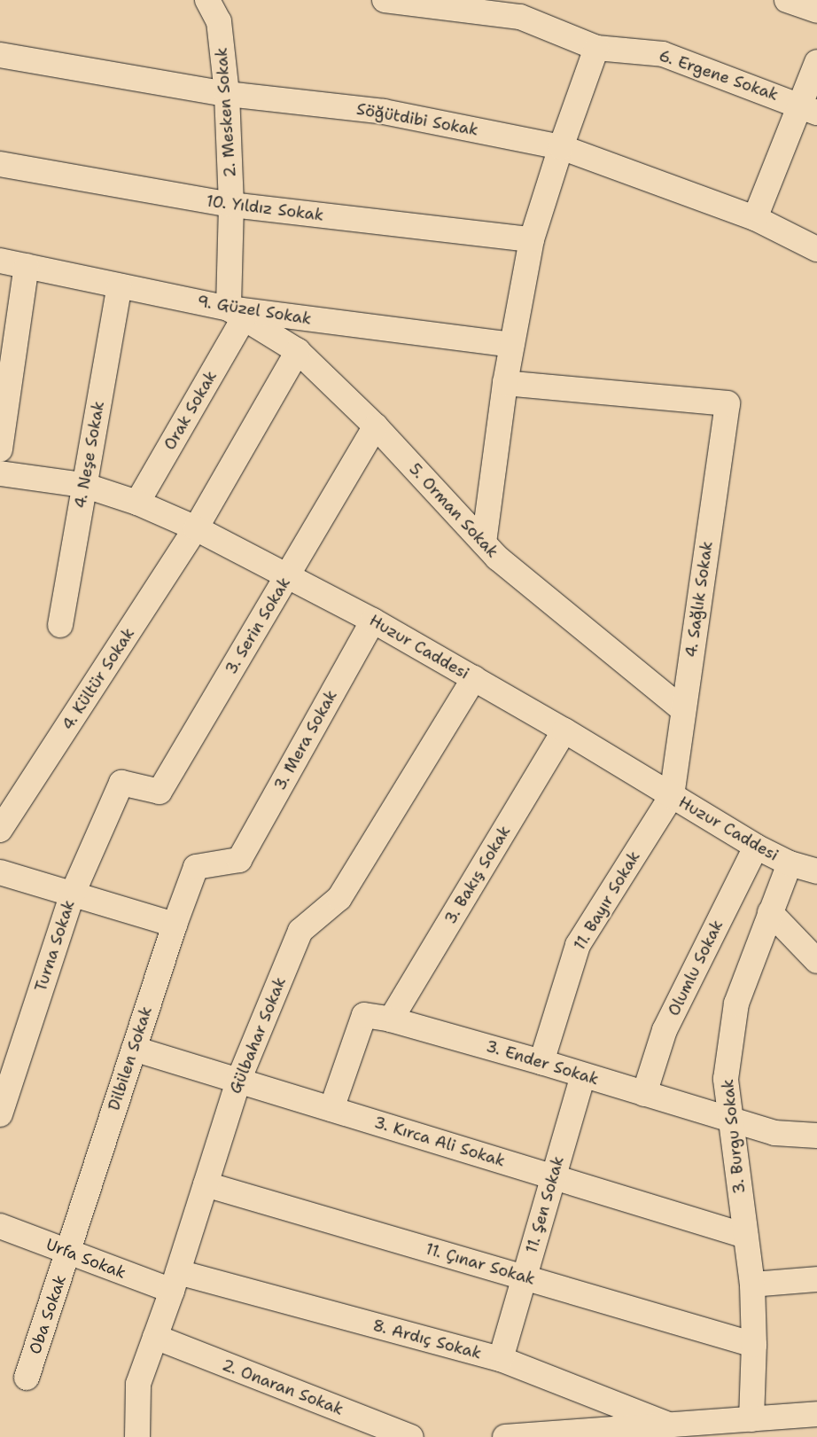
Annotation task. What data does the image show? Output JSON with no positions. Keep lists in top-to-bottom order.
{
  "streets": {
    "street": [
      "6. Ergene Sokak",
      "2. Mesken Sokak",
      "Söğütdibi Sokak",
      "10. Yıldız Sokak",
      "9. Güzel Sokak",
      "Orak Sokak",
      "4. Neşe Sokak",
      "5. Orman Sokak",
      "4. Sağlık Sokak",
      "3. Serin Sokak",
      "Huzur Caddesi",
      "4. Kültür Sokak",
      "3. Mera Sokak",
      "3. Bakış Sokak",
      "11. Bayır Sokak",
      "Turna Sokak",
      "Olumlu Sokak",
      "Gülbahar Sokak",
      "Dilbilen Sokak",
      "3. Ender Sokak",
      "3. Burgu Sokak",
      "3. Kırca Ali Sokak",
      "11. Şen Sokak",
      "Urfa Sokak",
      "11. Çınar Sokak",
      "Oba Sokak",
      "8. Ardıç Sokak",
      "2. Onaran Sokak"
    ]
  },
  "crossings": [
    ["2. Mesken Sokak", "Söğütdibi Sokak"],
    ["2. Mesken Sokak", "10. Yıldız Sokak"],
    ["2. Mesken Sokak", "9. Güzel Sokak"],
    ["2. Mesken Sokak", "Orak Sokak"],
    ["2. Mesken Sokak", "5. Orman Sokak"],
    ["9. Güzel Sokak", "Orak Sokak"],
    ["9. Güzel Sokak", "4. Neşe Sokak"],
    ["9. Güzel Sokak", "5. Orman Sokak"],
    ["Orak Sokak", "5. Orman Sokak"],
    ["Orak Sokak", "Huzur Caddesi"],
    ["4. Neşe Sokak", "Huzur Caddesi"],
    ["5. Orman Sokak", "4. Sağlık Sokak"],
    ["5. Orman Sokak", "3. Serin Sokak"],
    ["4. Sağlık Sokak", "Huzur Caddesi"],
    ["4. Sağlık Sokak", "11. Bayır Sokak"],
    ["3. Serin Sokak", "Huzur Caddesi"],
    ["3. Serin Sokak", "Turna Sokak"],
    ["Huzur Caddesi", "4. Kültür Sokak"],
    ["Huzur Caddesi", "3. Mera Sokak"],
    ["Huzur Caddesi", "3. Bakış Sokak"],
    ["Huzur Caddesi", "11. Bayır Sokak"],
    ["Huzur Caddesi", "Olumlu Sokak"],
    ["Huzur Caddesi", "Gülbahar Sokak"],
    ["Huzur Caddesi", "3. Burgu Sokak"],
    ["3. Mera Sokak", "Dilbilen Sokak"],
    ["3. Bakış Sokak", "3. Ender Sokak"],
    ["11. Bayır Sokak", "3. Ender Sokak"],
    ["Olumlu Sokak", "3. Ender Sokak"],
    ["Gülbahar Sokak", "3. Kırca Ali Sokak"],
    ["Gülbahar Sokak", "Urfa Sokak"],
    ["Gülbahar Sokak", "11. Çınar Sokak"],
    ["Gülbahar Sokak", "8. Ardıç Sokak"],
    ["Gülbahar Sokak", "2. Onaran Sokak"],
    ["Dilbilen Sokak", "3. Kırca Ali Sokak"],
    ["Dilbilen Sokak", "Urfa Sokak"],
    ["Dilbilen Sokak", "Oba Sokak"],
    ["3. Ender Sokak", "3. Burgu Sokak"],
    ["3. Ender Sokak", "3. Kırca Ali Sokak"],
    ["3. Ender Sokak", "11. Şen Sokak"],
    ["3. Burgu Sokak", "3. Kırca Ali Sokak"],
    ["3. Burgu Sokak", "11. Çınar Sokak"],
    ["3. Kırca Ali Sokak", "11. Şen Sokak"],
    ["11. Şen Sokak", "11. Çınar Sokak"],
    ["11. Şen Sokak", "8. Ardıç Sokak"],
    ["Urfa Sokak", "Oba Sokak"],
    ["Urfa Sokak", "8. Ardıç Sokak"]
  ]
}
